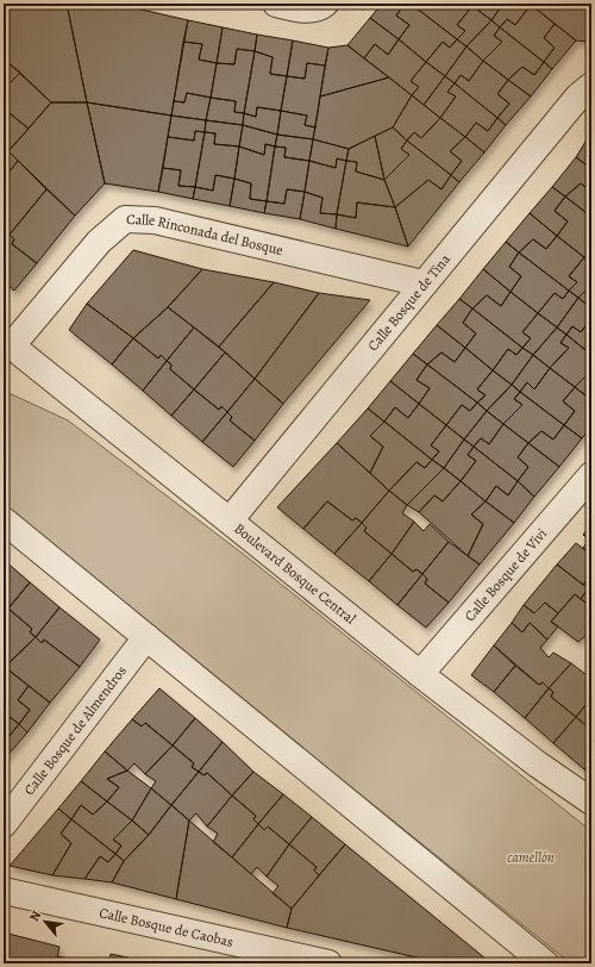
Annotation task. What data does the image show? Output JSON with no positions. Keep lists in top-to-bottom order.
{
  "streets": {
    "street": [
      "Calle Rinconada del Bosque",
      "Calle Bosque de Tina",
      "Boulevard Bosque Central",
      "Calle Bosque de Vivi",
      "Calle Bosque de Almendros",
      "Calle Bosque de Caobas"
    ]
  },
  "crossings": [
    ["Calle Rinconada del Bosque", "Calle Bosque de Tina"],
    ["Calle Rinconada del Bosque", "Boulevard Bosque Central"],
    ["Calle Bosque de Tina", "Boulevard Bosque Central"],
    ["Boulevard Bosque Central", "Calle Bosque de Vivi"]
  ],
  "parks": ["camellón"],
  "north": "top left"
}
